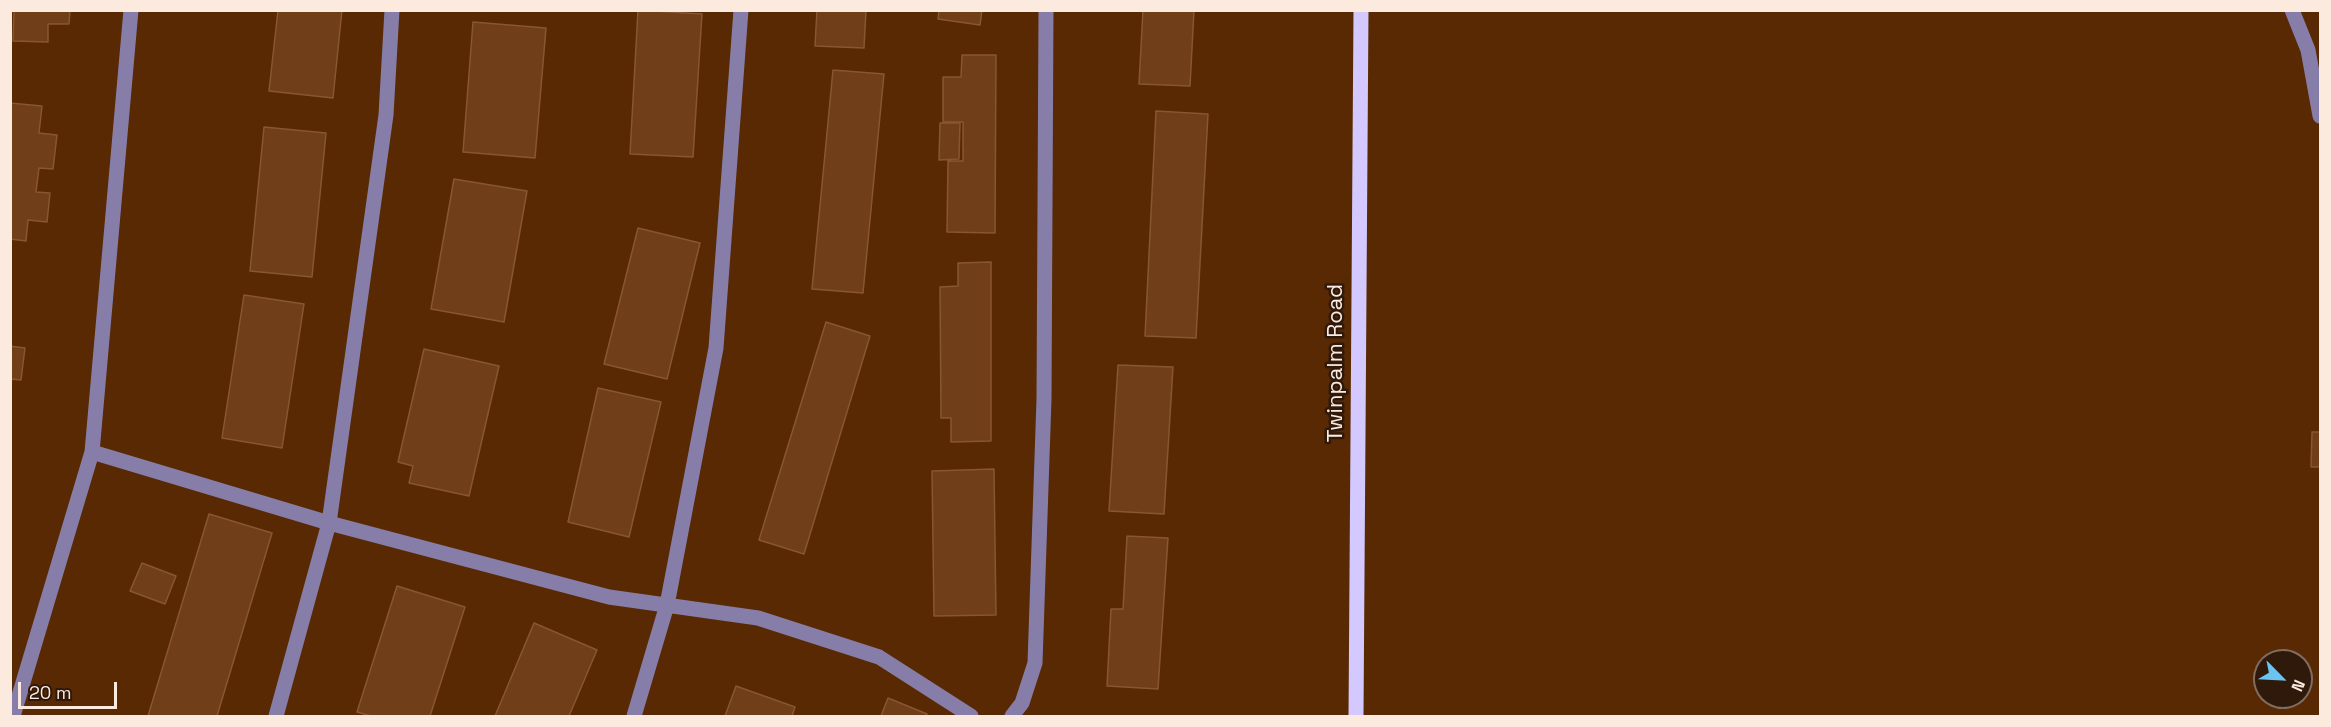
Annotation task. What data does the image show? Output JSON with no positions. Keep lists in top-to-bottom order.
{
  "streets": {
    "main road": ["Twinpalm Road"]
  },
  "scale_bar": "20 m",
  "north": "bottom right"
}
